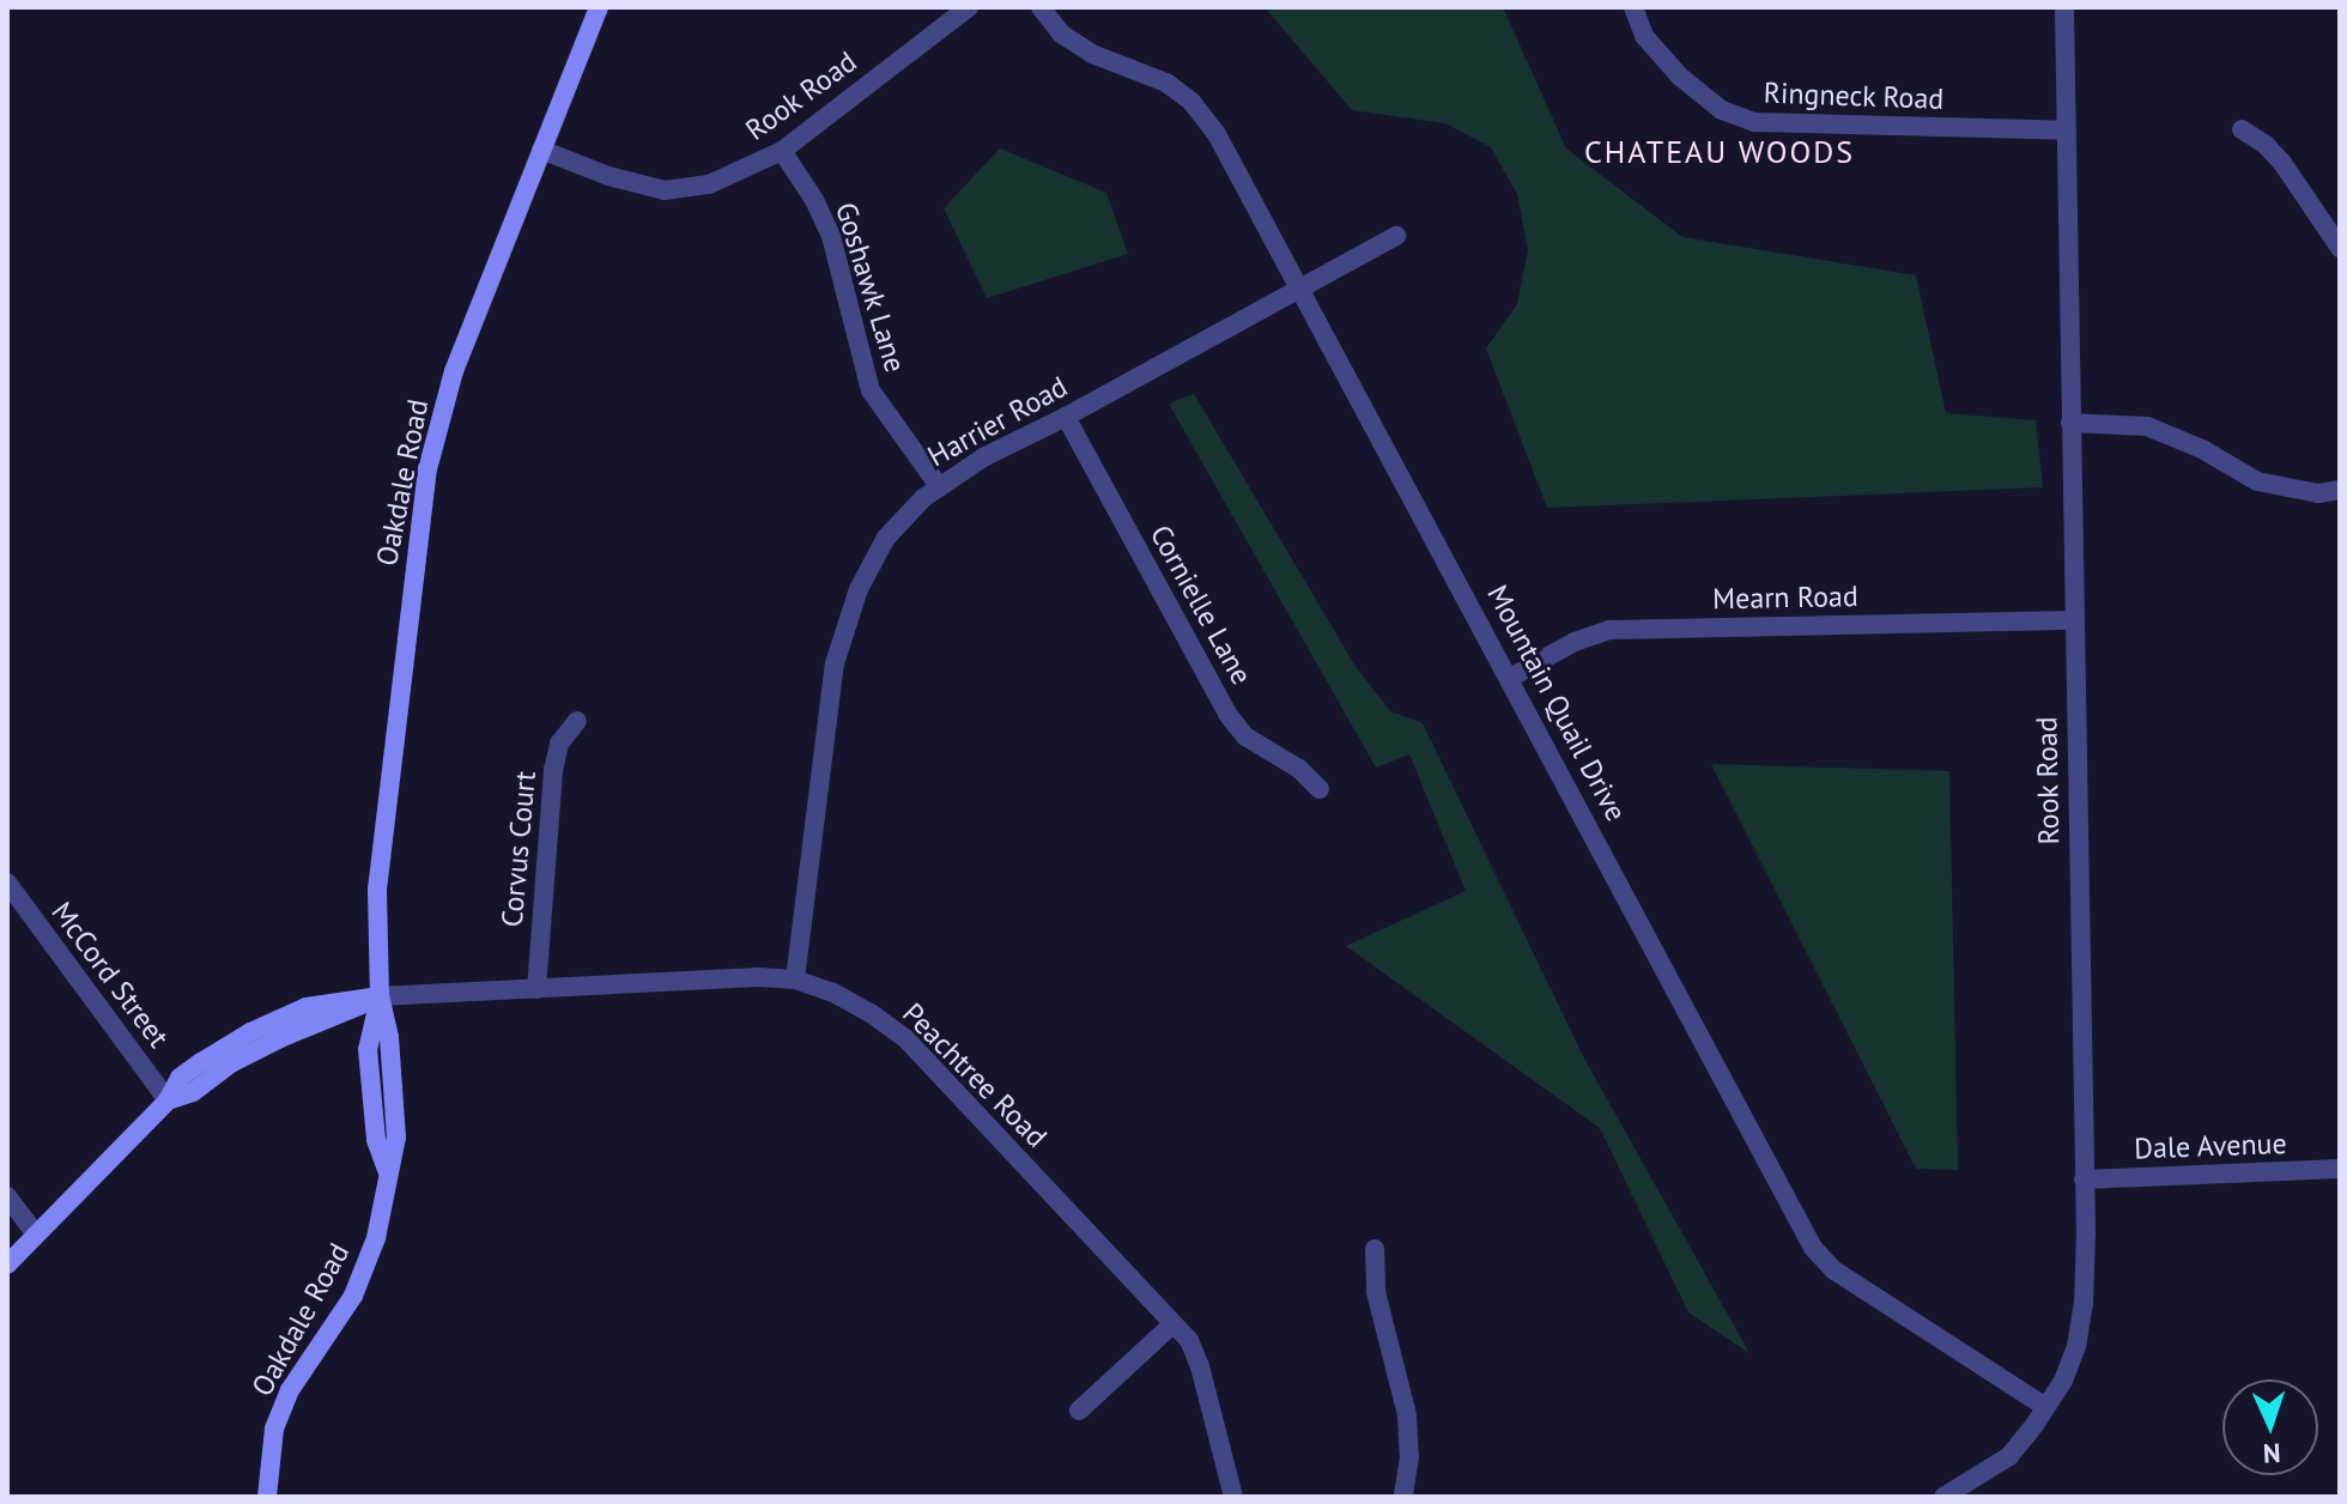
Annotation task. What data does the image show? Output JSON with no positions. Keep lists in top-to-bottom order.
{
  "streets": {
    "main road": ["Oakdale Road", "Peachtree Road"],
    "street": [
      "Rook Road",
      "Ringneck Road",
      "Goshawk Lane",
      "Harrier Road",
      "Mearn Road",
      "Cornielle Lane",
      "Mountain Quail Drive",
      "Corvus Court",
      "McCord Street",
      "Dale Avenue"
    ]
  },
  "crossings": [
    ["Rook Road", "Ringneck Road"],
    ["Rook Road", "Goshawk Lane"],
    ["Rook Road", "Oakdale Road"],
    ["Rook Road", "Mearn Road"],
    ["Rook Road", "Mountain Quail Drive"],
    ["Rook Road", "Dale Avenue"],
    ["Goshawk Lane", "Harrier Road"],
    ["Harrier Road", "Cornielle Lane"],
    ["Harrier Road", "Mountain Quail Drive"],
    ["Harrier Road", "Peachtree Road"],
    ["Oakdale Road", "Peachtree Road"],
    ["Mearn Road", "Mountain Quail Drive"],
    ["Corvus Court", "Peachtree Road"],
    ["McCord Street", "Peachtree Road"]
  ],
  "districts": ["CHATEAU WOODS"],
  "north": "bottom"
}
